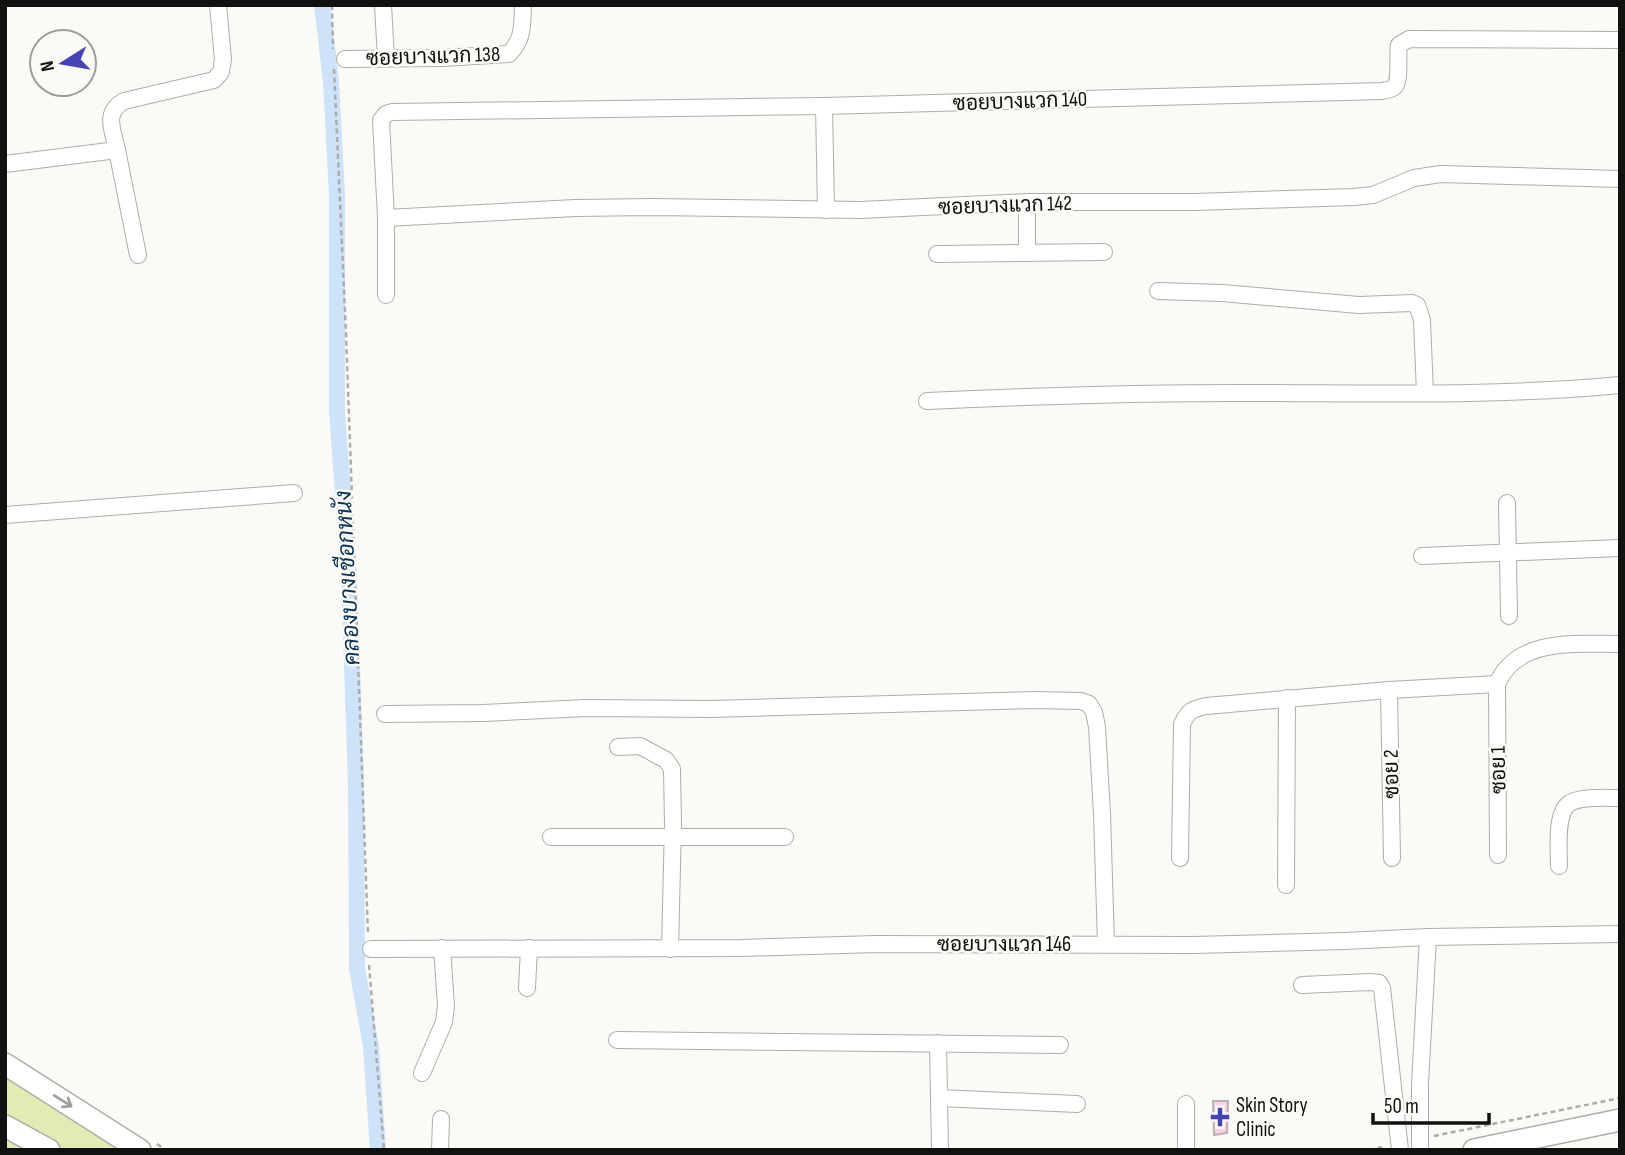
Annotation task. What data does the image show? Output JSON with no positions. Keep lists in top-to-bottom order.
{
  "streets": {
    "street": [
      "ซอยบางแวก 138",
      "ซอยบางแวก 140",
      "ซอยบางแวก 142",
      "ซอย 1",
      "ซอย 2",
      "ซอยบางแวก 146"
    ]
  },
  "crossings": [
    ["ซอยบางแวก 140", "ซอยบางแวก 142"]
  ],
  "water": ["คลองบางเชือกหนัง"],
  "places": {
    "health": ["Skin Story Clinic"]
  },
  "scale_bar": "50 m",
  "north": "left"
}
